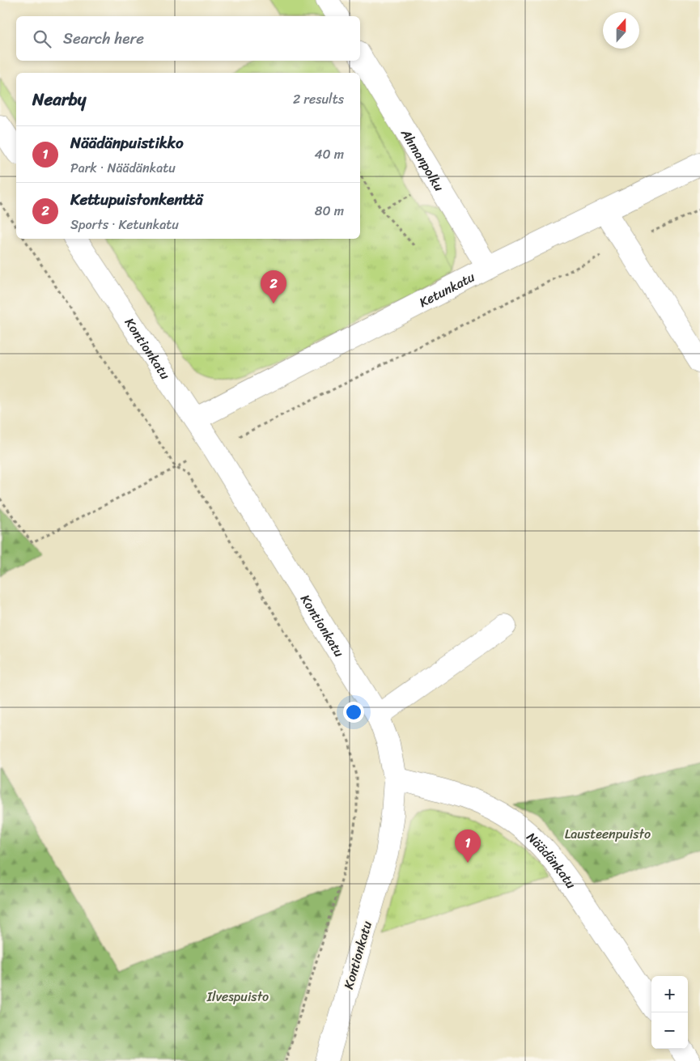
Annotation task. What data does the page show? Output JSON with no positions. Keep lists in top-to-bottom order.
{
  "streets": {
    "street": [
      "Ahmanpolku",
      "Ketunkatu",
      "Kontionkatu",
      "Näädänkatu"
    ]
  },
  "crossings": [
    ["Ahmanpolku", "Ketunkatu"],
    ["Ketunkatu", "Kontionkatu"],
    ["Kontionkatu", "Näädänkatu"]
  ],
  "parks": ["Lausteenpuisto", "Ilvespuisto"],
  "north": "top",
  "page": {
    "search": "Search here",
    "heading": ["Nearby", "2 results"],
    "list": [
      {
        "mark": "1",
        "name": "Näädänpuistikko",
        "note": "Park · Näädänkatu",
        "value": "40 m"
      },
      {
        "mark": "2",
        "name": "Kettupuistonkenttä",
        "note": "Sports · Ketunkatu",
        "value": "80 m"
      }
    ],
    "pins": ["2", "1"],
    "map_buttons": ["+", "−"]
  }
}
